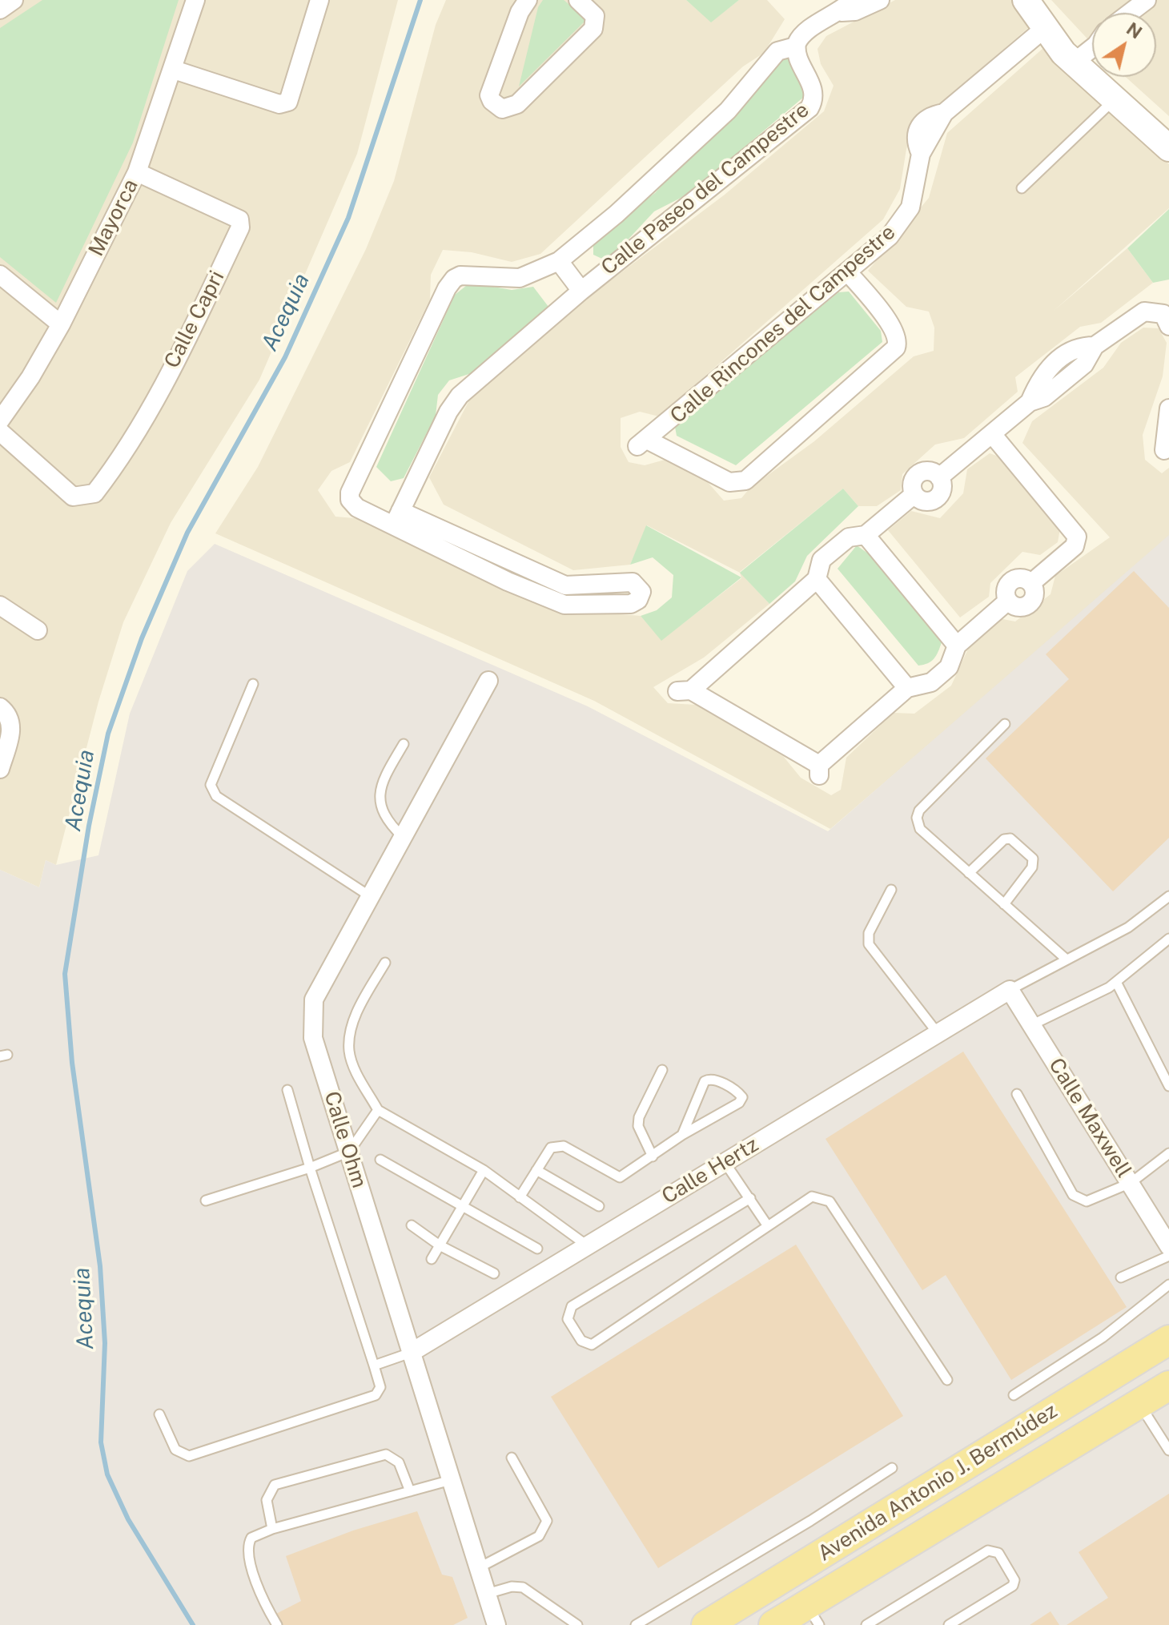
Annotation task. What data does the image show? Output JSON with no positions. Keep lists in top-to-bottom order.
{
  "streets": {
    "main road": ["Avenida Antonio J. Bermúdez"],
    "street": [
      "Calle Paseo del Campestre",
      "Mayorca",
      "Calle Capri",
      "Calle Rincones del Campestre",
      "Calle Maxwell",
      "Calle Ohm",
      "Calle Hertz"
    ]
  },
  "crossings": [
    ["Mayorca", "Calle Capri"],
    ["Calle Maxwell", "Calle Hertz"],
    ["Calle Ohm", "Calle Hertz"]
  ],
  "water": ["Acequia"],
  "north": "top right"
}
